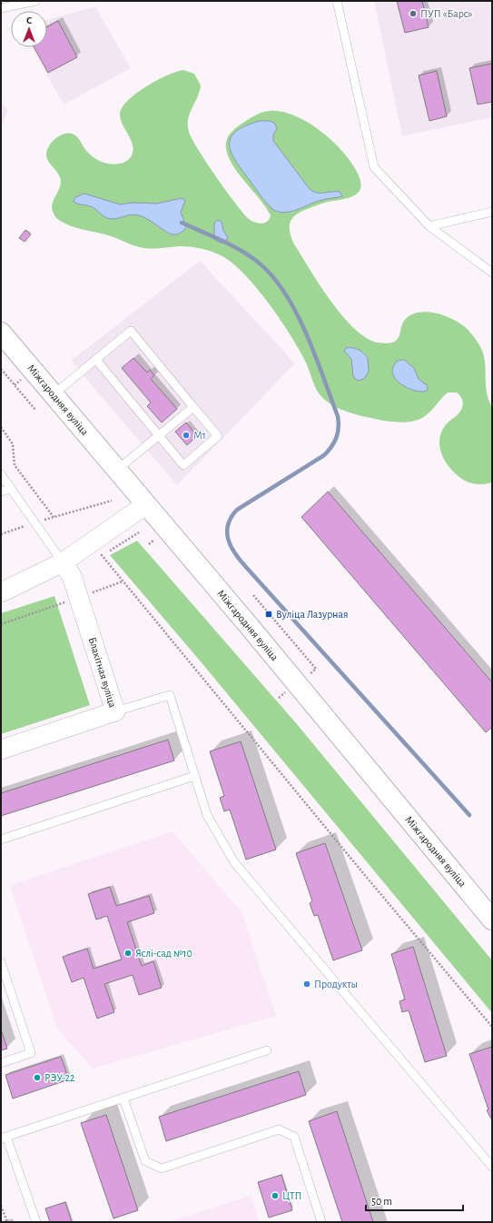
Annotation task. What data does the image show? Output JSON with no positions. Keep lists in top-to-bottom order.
{
  "streets": {
    "main road": ["Міжгародняя вуліца"],
    "street": ["Блакітная вуліца"]
  },
  "places": {
    "other": [
      "ПУП «Барс»",
      "М1",
      "Яслі-сад №10",
      "Продукты",
      "РЭУ-22",
      "ЦТП"
    ],
    "transit": ["Вуліца Лазурная"]
  },
  "scale_bar": "50 m",
  "north": "top"
}
